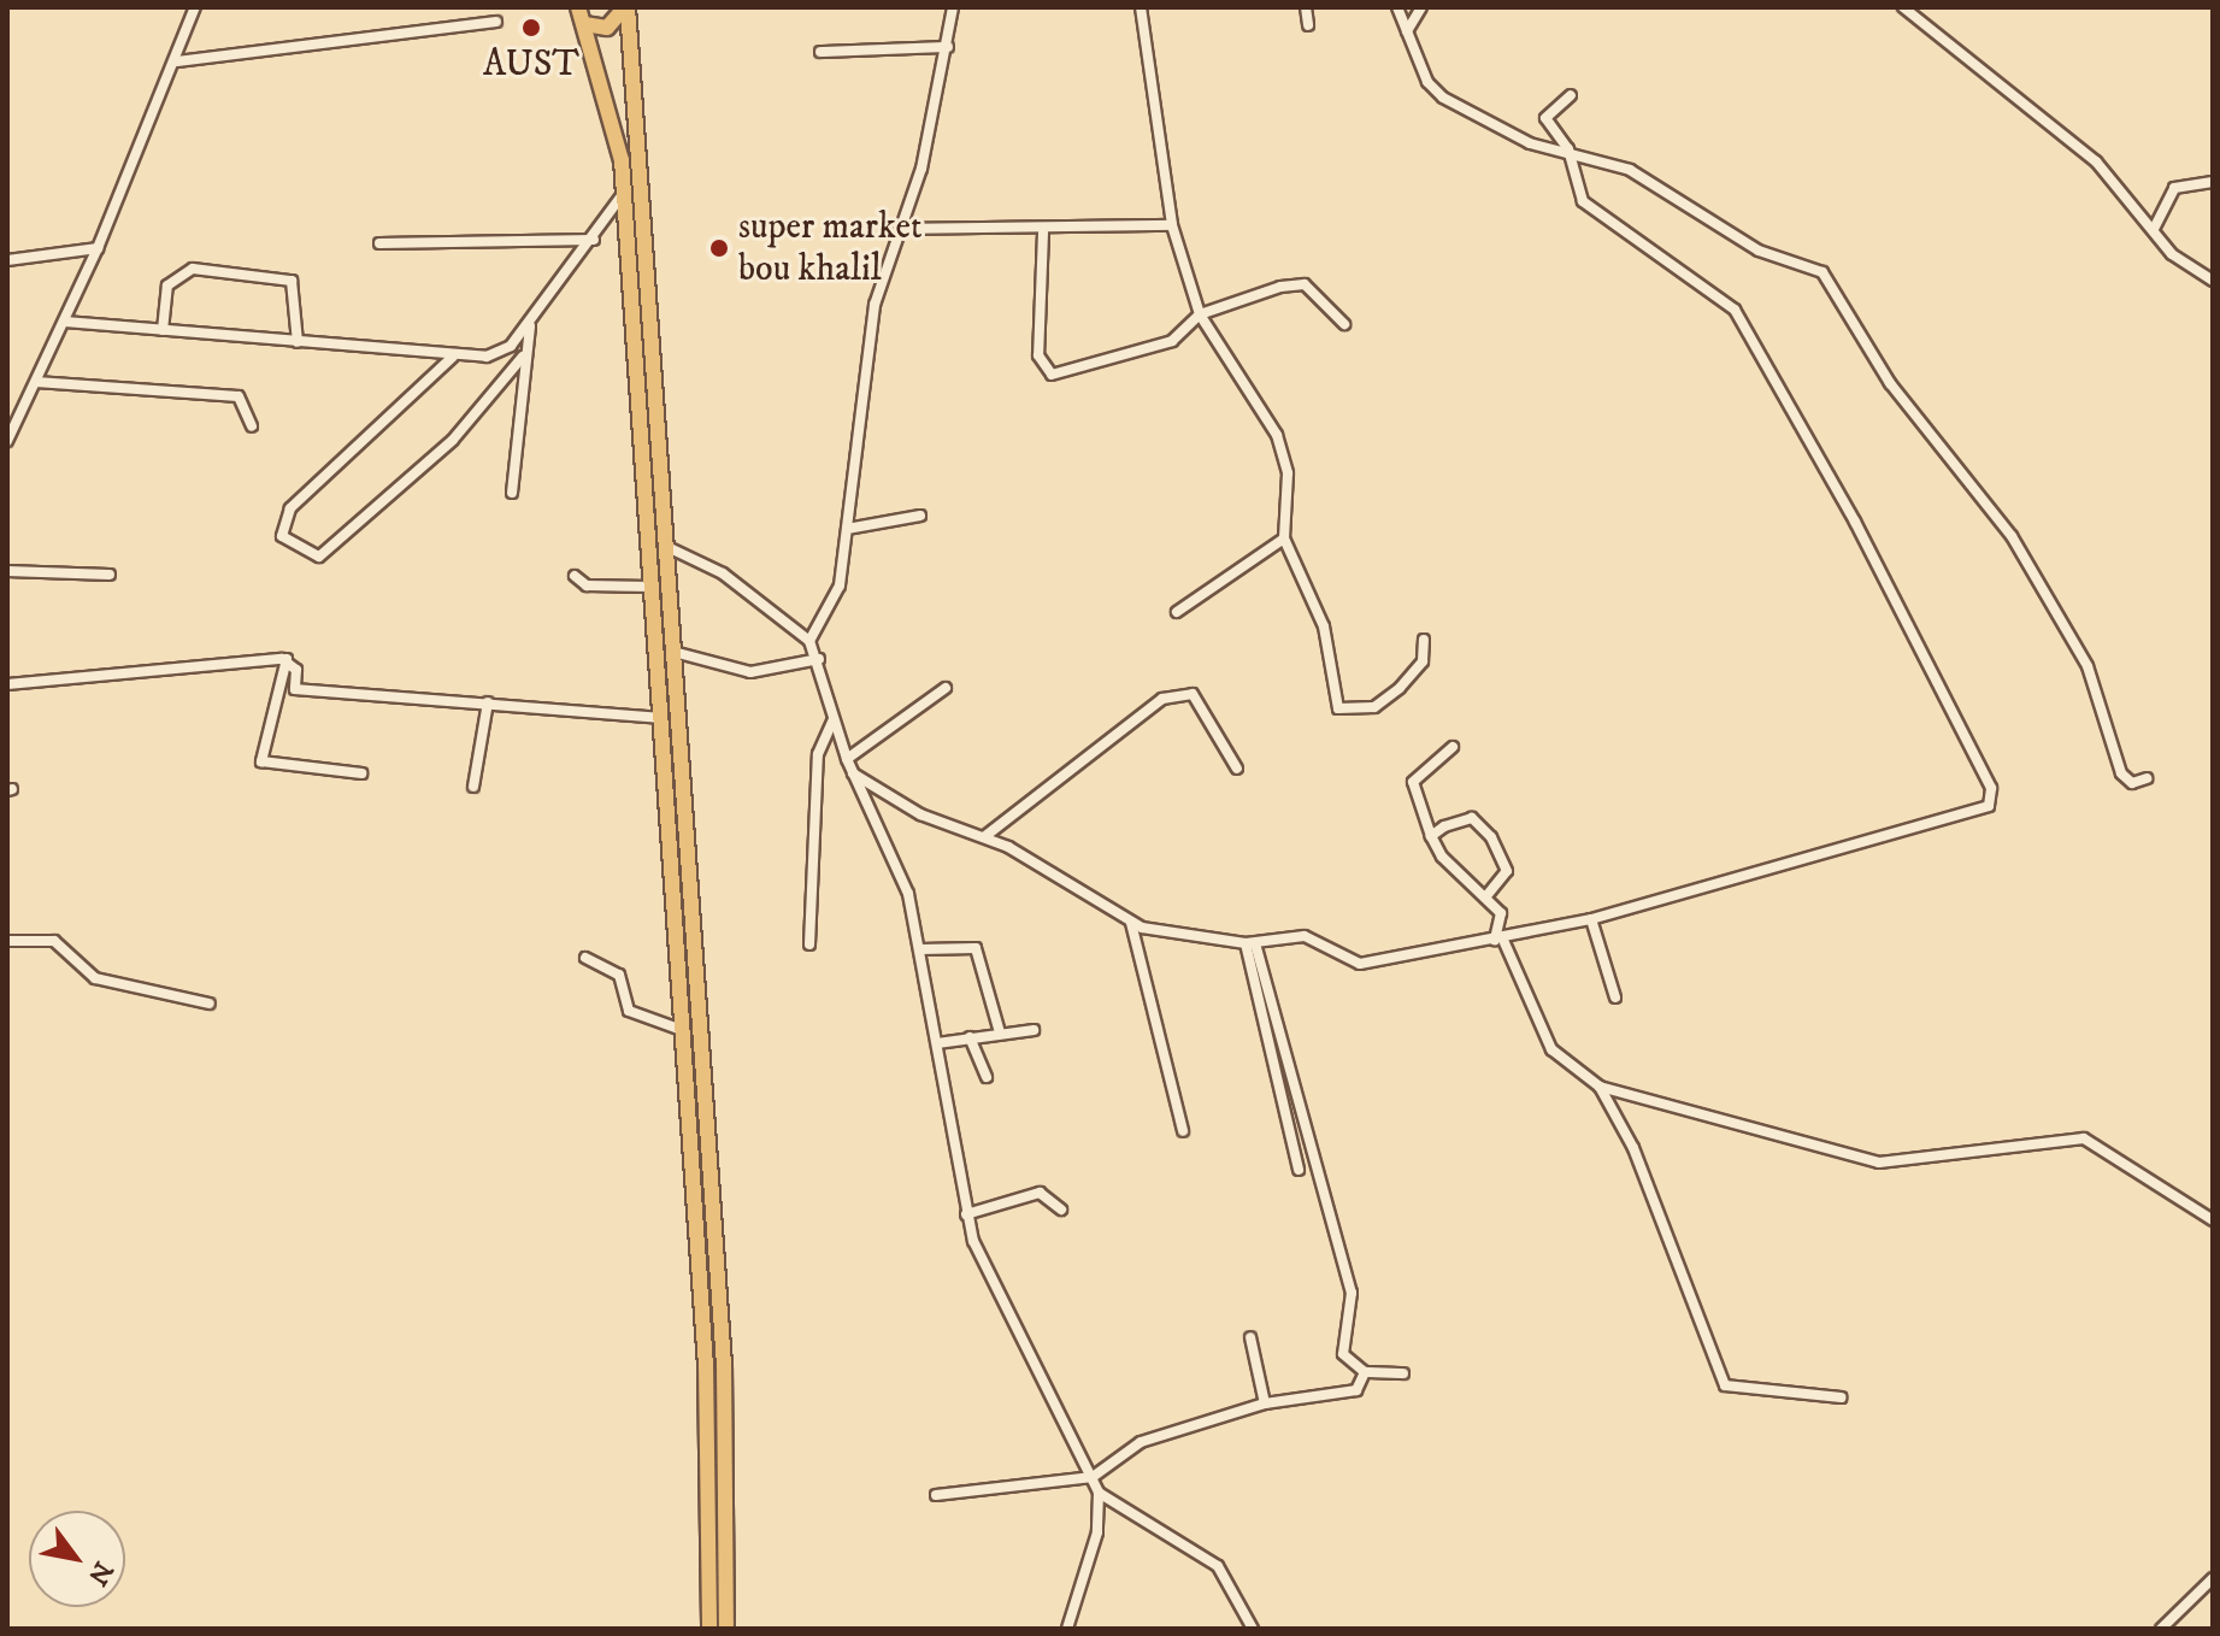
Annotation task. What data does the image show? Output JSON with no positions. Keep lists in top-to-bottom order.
{
  "places": ["AUST", "super market bou khalil"],
  "north": "bottom right"
}
